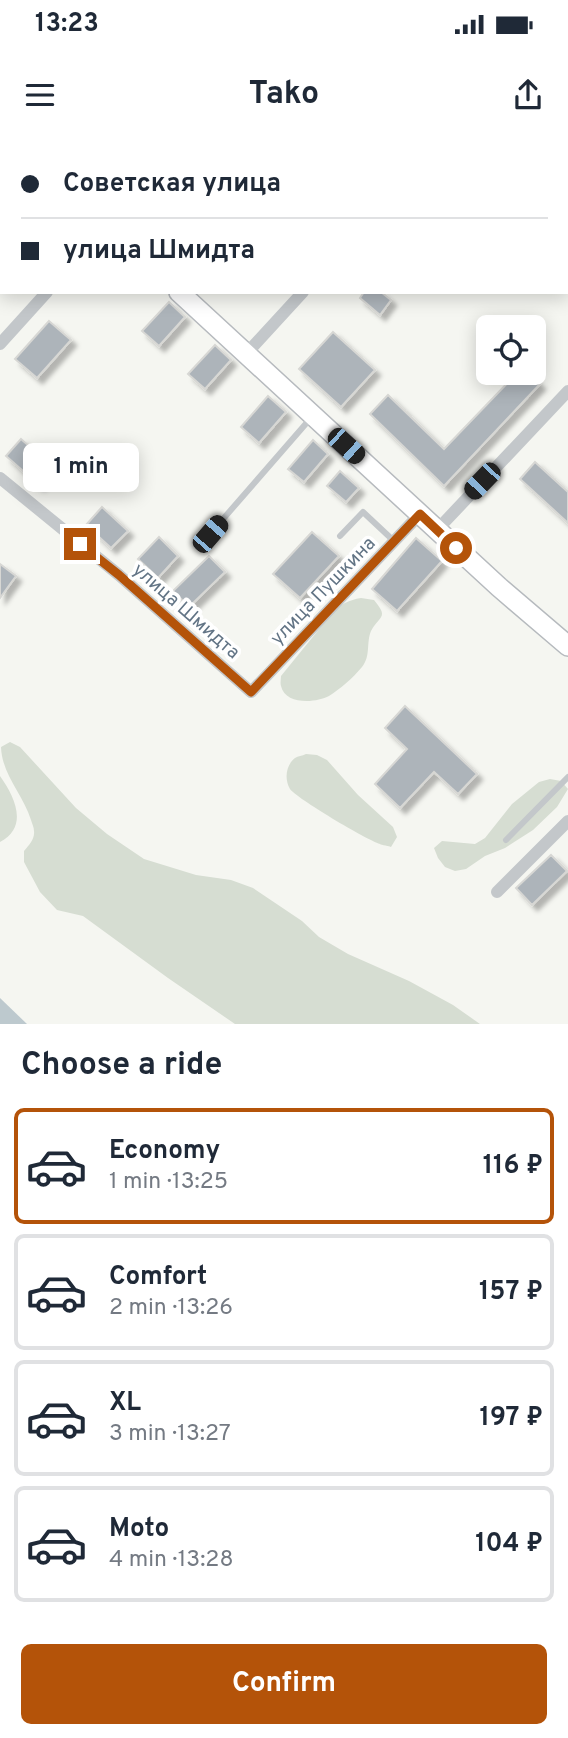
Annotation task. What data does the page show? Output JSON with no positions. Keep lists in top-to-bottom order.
{
  "streets": {
    "street": ["улица Пушкина", "улица Шмидта"]
  },
  "crossings": [
    ["улица Пушкина", "улица Шмидта"]
  ],
  "page": {
    "status": "13:23",
    "header": "Tako",
    "banner": ["Советская улица", "улица Шмидта"],
    "bubble": "1 min",
    "heading": "Choose a ride",
    "list": [
      {
        "name": "Economy",
        "note": "1 min · 13:25",
        "value": "116 ₽"
      },
      {
        "name": "Comfort",
        "note": "2 min · 13:26",
        "value": "157 ₽"
      },
      {
        "name": "XL",
        "note": "3 min · 13:27",
        "value": "197 ₽"
      },
      {
        "name": "Moto",
        "note": "4 min · 13:28",
        "value": "104 ₽"
      }
    ],
    "buttons": "Confirm"
  }
}
